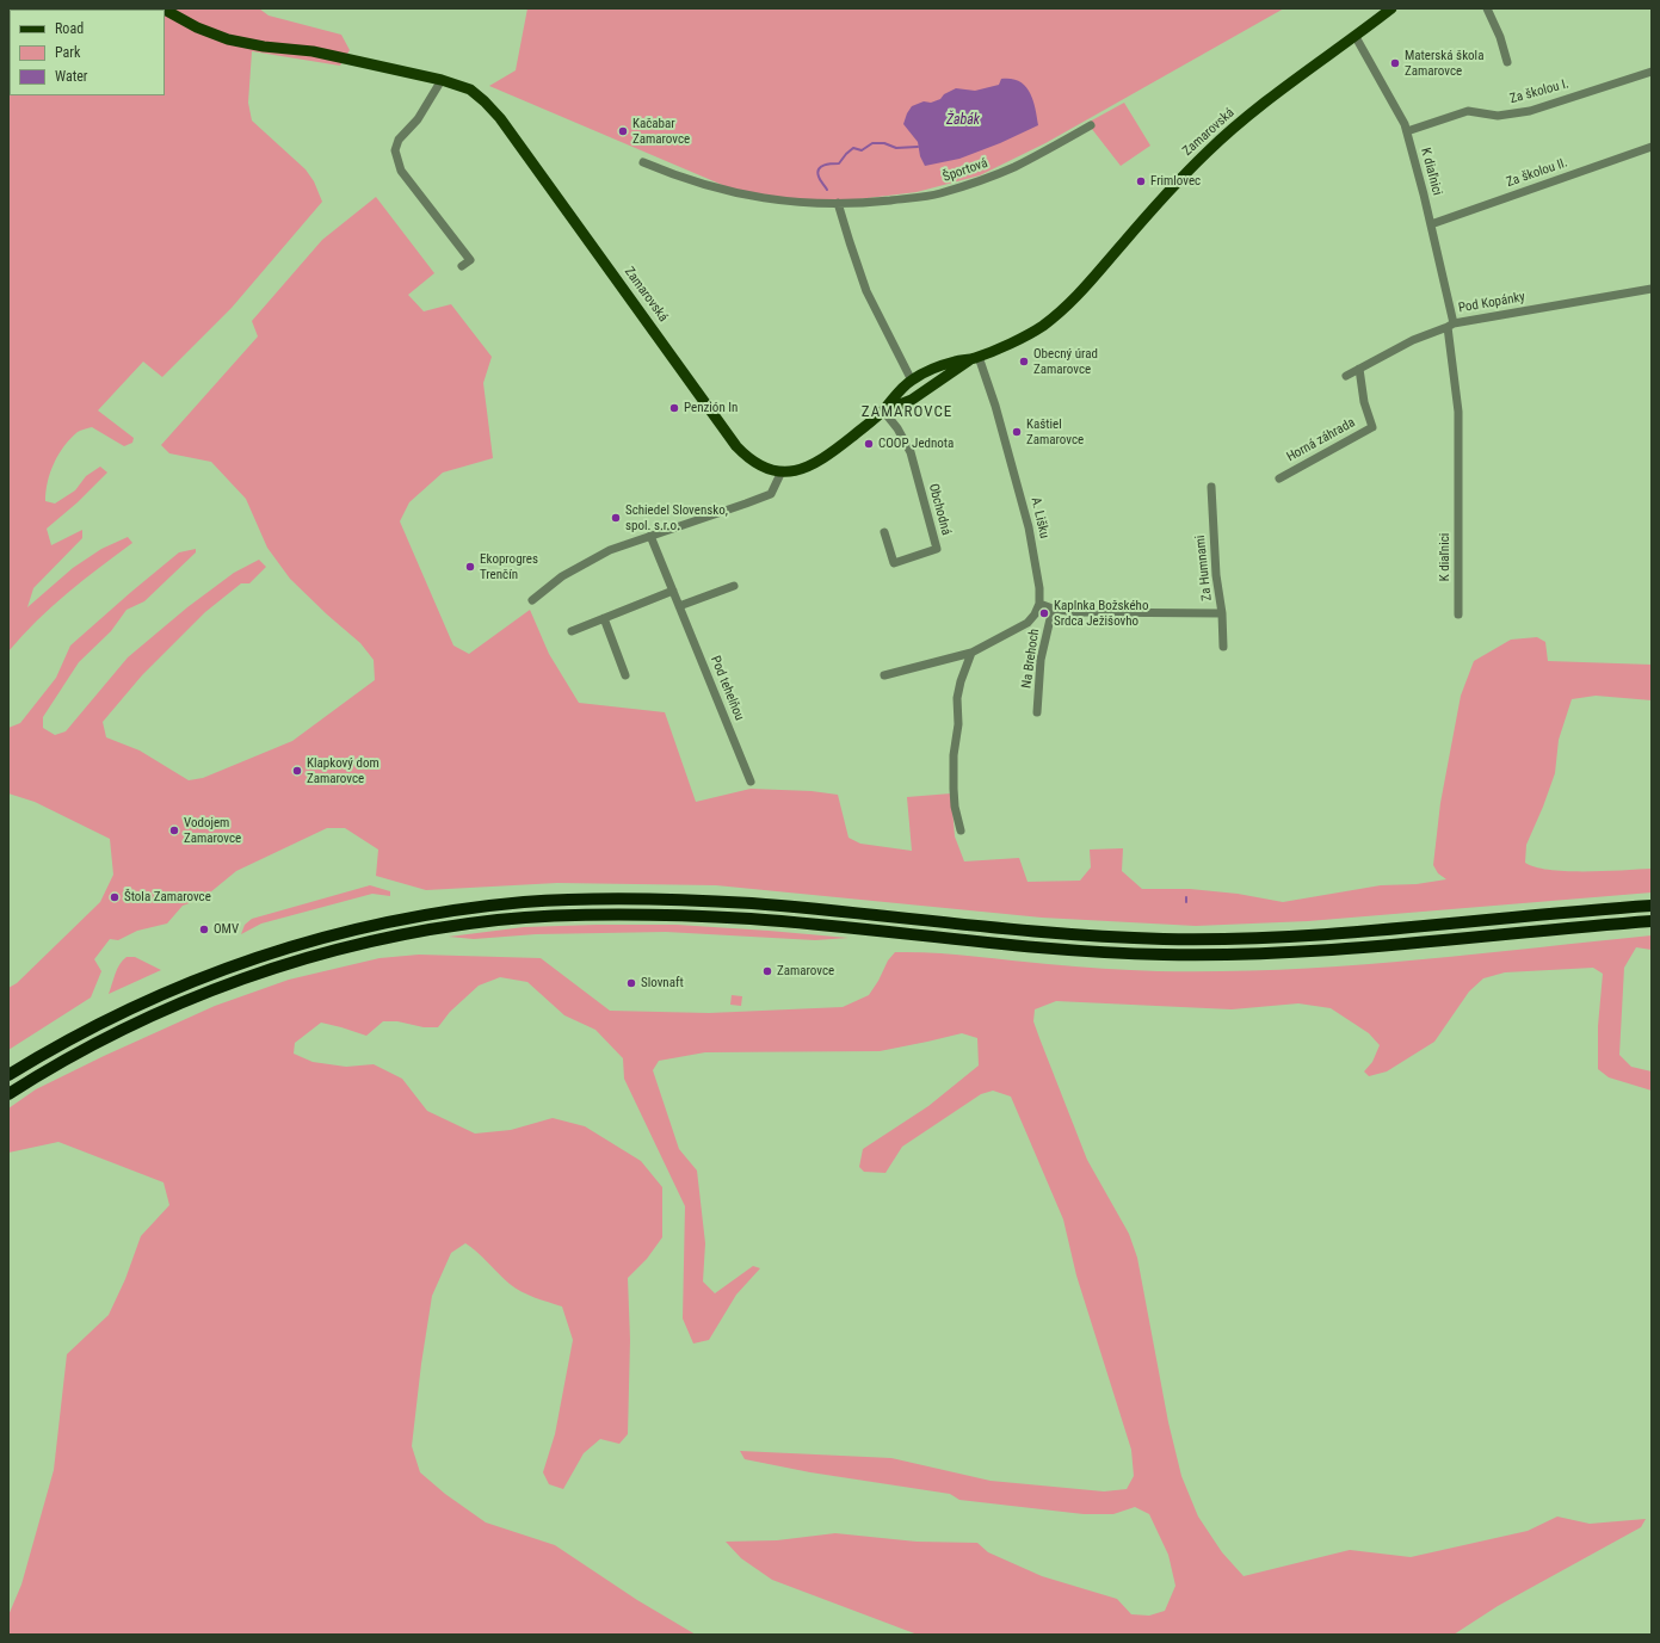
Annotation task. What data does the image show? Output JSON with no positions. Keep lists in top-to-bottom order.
{
  "streets": {
    "main road": ["Zamarovská"],
    "street": [
      "Za školou I.",
      "Športová",
      "K diaľnici",
      "Za školou II.",
      "Pod Kopánky",
      "Horná záhrada",
      "Obchodná",
      "A. Lišku",
      "Za Humnami",
      "Na Brehoch",
      "Pod tehelňou"
    ]
  },
  "crossings": [
    ["Za školou I.", "K diaľnici"],
    ["Zamarovská", "K diaľnici"],
    ["Zamarovská", "Obchodná"],
    ["Zamarovská", "A. Lišku"],
    ["K diaľnici", "Za školou II."],
    ["K diaľnici", "Pod Kopánky"],
    ["Pod Kopánky", "Horná záhrada"]
  ],
  "districts": ["ZAMAROVCE"],
  "water": ["Žabák"],
  "places": [
    "Materská škola Zamarovce",
    "Kačabar Zamarovce",
    "Frimlovec",
    "Obecný úrad Zamarovce",
    "Penzión In",
    "Kaštiel Zamarovce",
    "COOP Jednota",
    "Schiedel Slovensko, spol. s.r.o.",
    "Ekoprogres Trenčín",
    "Kaplnka Božského Srdca Ježišovho",
    "Klapkový dom Zamarovce",
    "Vodojem Zamarovce",
    "Štola Zamarovce",
    "OMV",
    "Zamarovce",
    "Slovnaft"
  ],
  "legend": ["Road", "Park", "Water"]
}
